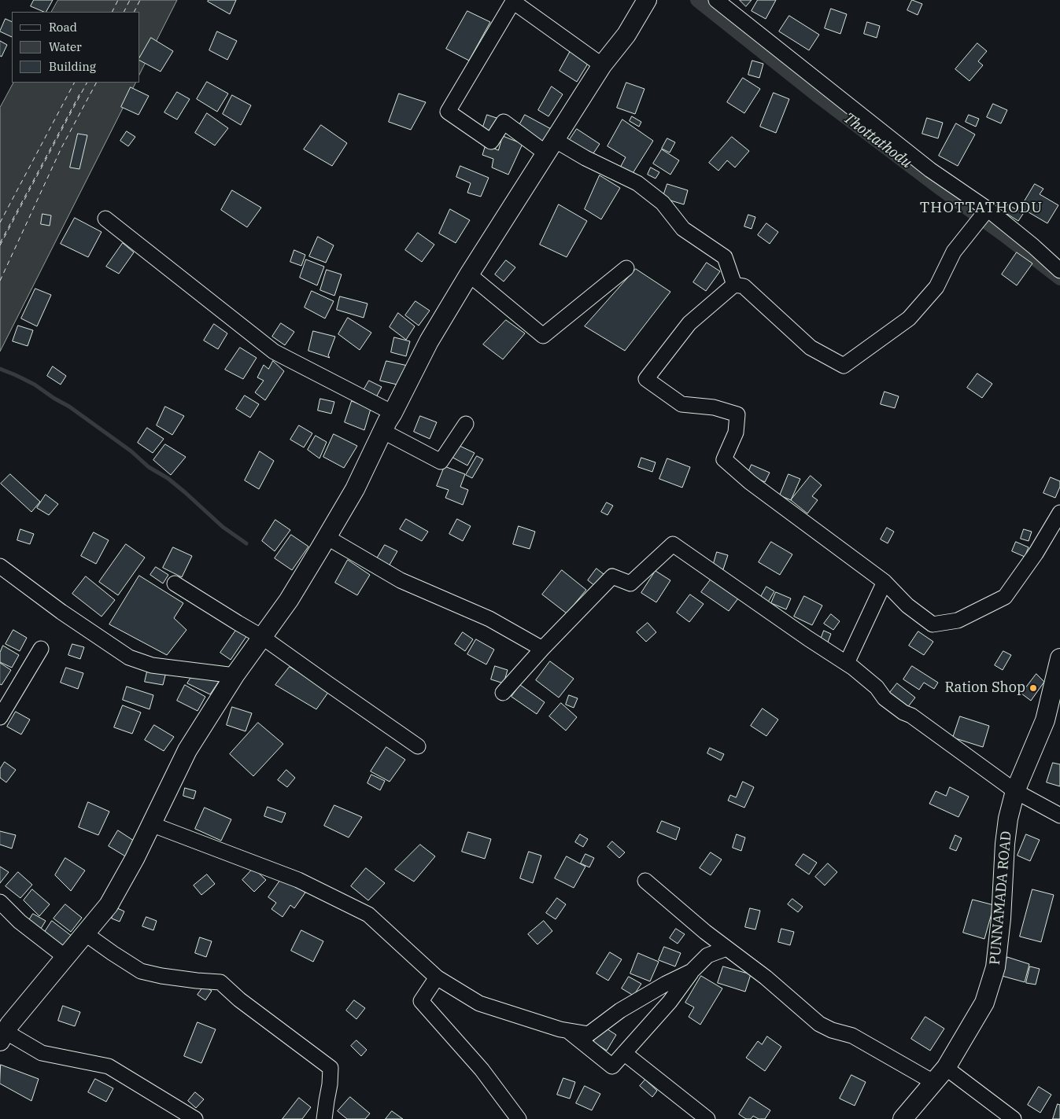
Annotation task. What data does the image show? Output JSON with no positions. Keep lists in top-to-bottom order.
{
  "streets": {
    "main road": ["PUNNAMADA ROAD"]
  },
  "districts": ["THOTTATHODU"],
  "water": ["Thottathodu"],
  "places": ["Ration Shop"],
  "legend": ["Road", "Water", "Building"]
}
